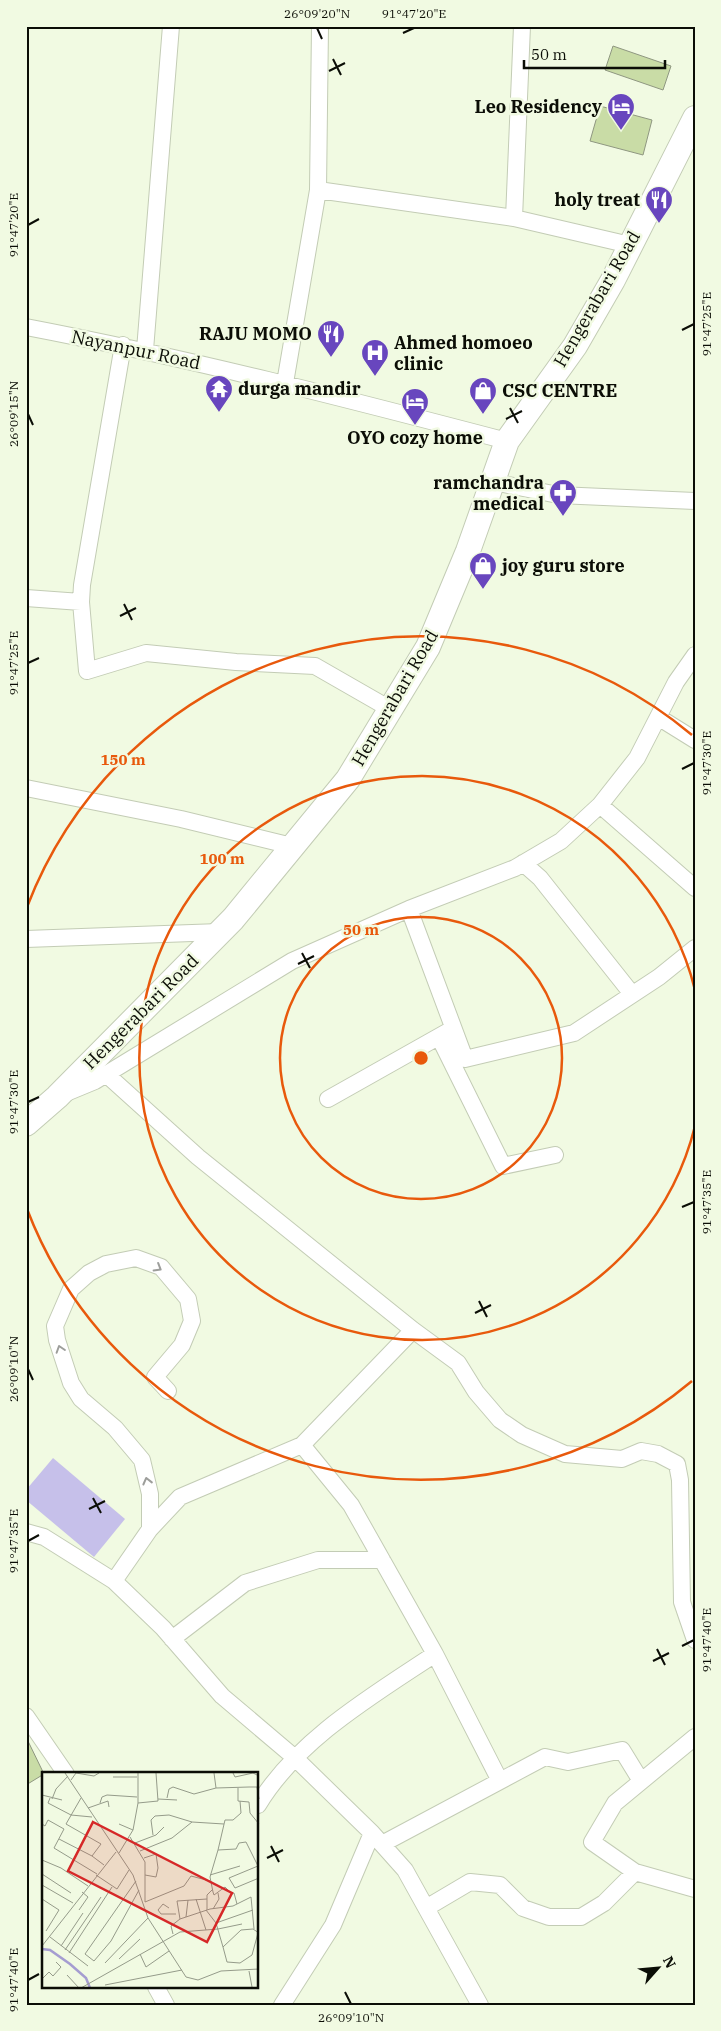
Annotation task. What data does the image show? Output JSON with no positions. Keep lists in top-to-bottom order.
{
  "streets": {
    "main road": ["Hengerabari Road"],
    "street": ["Nayanpur Road"]
  },
  "crossings": [
    ["Hengerabari Road", "Nayanpur Road"]
  ],
  "places": {
    "hotel": ["Leo Residency", "OYO cozy home"],
    "restaurant": ["holy treat", "RAJU MOMO"],
    "hospital": ["Ahmed homoeo clinic"],
    "temple": ["durga mandir"],
    "shop": ["CSC CENTRE", "joy guru store"],
    "pharmacy": ["ramchandra medical"]
  },
  "scale_bar": "50 m",
  "north": "top right",
  "coordinates": [
    "26°09'20\"N",
    "91°47'20\"E",
    "91°47'25\"E",
    "26°09'15\"N",
    "91°47'30\"E",
    "91°47'35\"E",
    "26°09'10\"N",
    "91°47'40\"E"
  ],
  "rings": ["150 m", "100 m", "50 m"]
}
